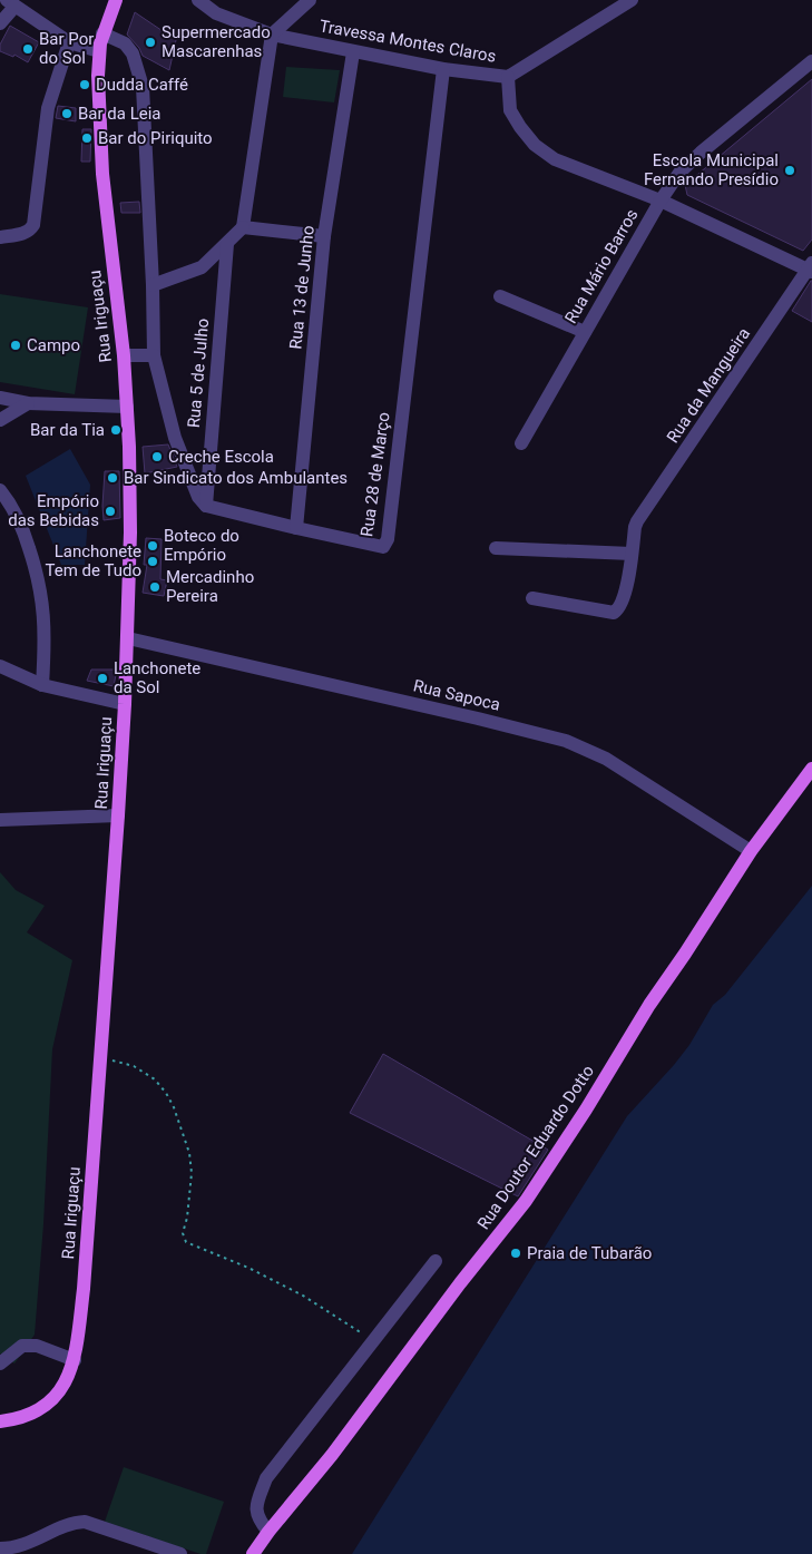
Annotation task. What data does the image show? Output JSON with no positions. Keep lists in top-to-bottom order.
{
  "streets": {
    "main road": ["Rua Iriguaçu", "Rua Doutor Eduardo Dotto"],
    "street": [
      "Travessa Montes Claros",
      "Rua Mário Barros",
      "Rua 13 de Junho",
      "Rua 5 de Julho",
      "Rua da Mangueira",
      "Rua 28 de Março",
      "Rua Sapoca"
    ]
  },
  "crossings": [
    ["Travessa Montes Claros", "Rua 13 de Junho"],
    ["Travessa Montes Claros", "Rua 28 de Março"],
    ["Rua 13 de Junho", "Rua 28 de Março"],
    ["Rua Iriguaçu", "Rua Sapoca"],
    ["Rua 5 de Julho", "Rua 28 de Março"],
    ["Rua Sapoca", "Rua Doutor Eduardo Dotto"]
  ],
  "places": [
    "Supermercado Mascarenhas",
    "Bar Por do Sol",
    "Dudda Caffé",
    "Bar da Leia",
    "Bar do Piriquito",
    "Escola Municipal Fernando Presídio",
    "Campo",
    "Bar da Tia",
    "Creche Escola",
    "Bar Sindicato dos Ambulantes",
    "Empório das Bebidas",
    "Boteco do Empório",
    "Lanchonete Tem de Tudo",
    "Mercadinho Pereira",
    "Lanchonete da Sol",
    "Praia de Tubarão"
  ]
}
